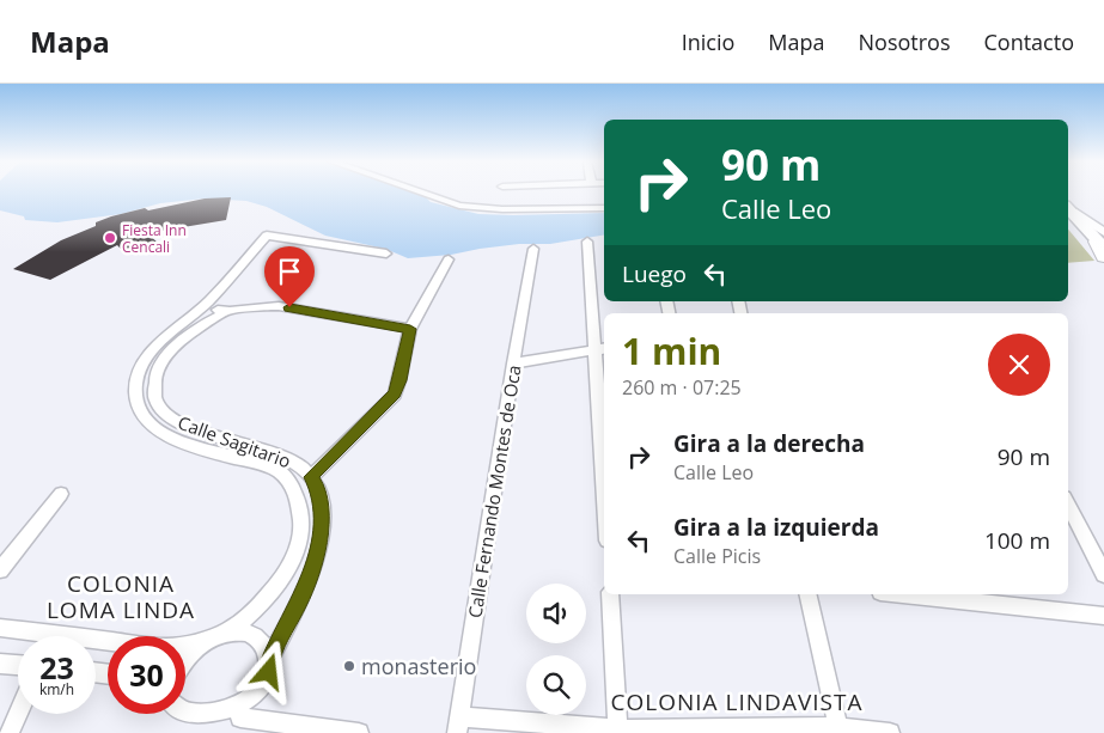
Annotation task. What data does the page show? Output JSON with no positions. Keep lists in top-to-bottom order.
{
  "streets": {
    "street": ["Calle Sagitario", "Calle Fernando Montes de Oca"]
  },
  "districts": ["COLONIA LOMA LINDA", "COLONIA LINDAVISTA"],
  "places": ["Fiesta Inn Cencali", "monasterio"],
  "page": {
    "header": "Mapa",
    "nav": [
      "Inicio",
      "Mapa",
      "Nosotros",
      "Contacto"
    ],
    "turn": ["90 m", "Calle Leo"],
    "then": "Luego",
    "heading": ["1 min", "260 m · 07:25"],
    "list": [
      {
        "name": "Gira a la derecha",
        "note": "Calle Leo",
        "value": "90 m"
      },
      {
        "name": "Gira a la izquierda",
        "note": "Calle Picis",
        "value": "100 m"
      }
    ],
    "speed": "23 km/h",
    "limit": "30"
  }
}
